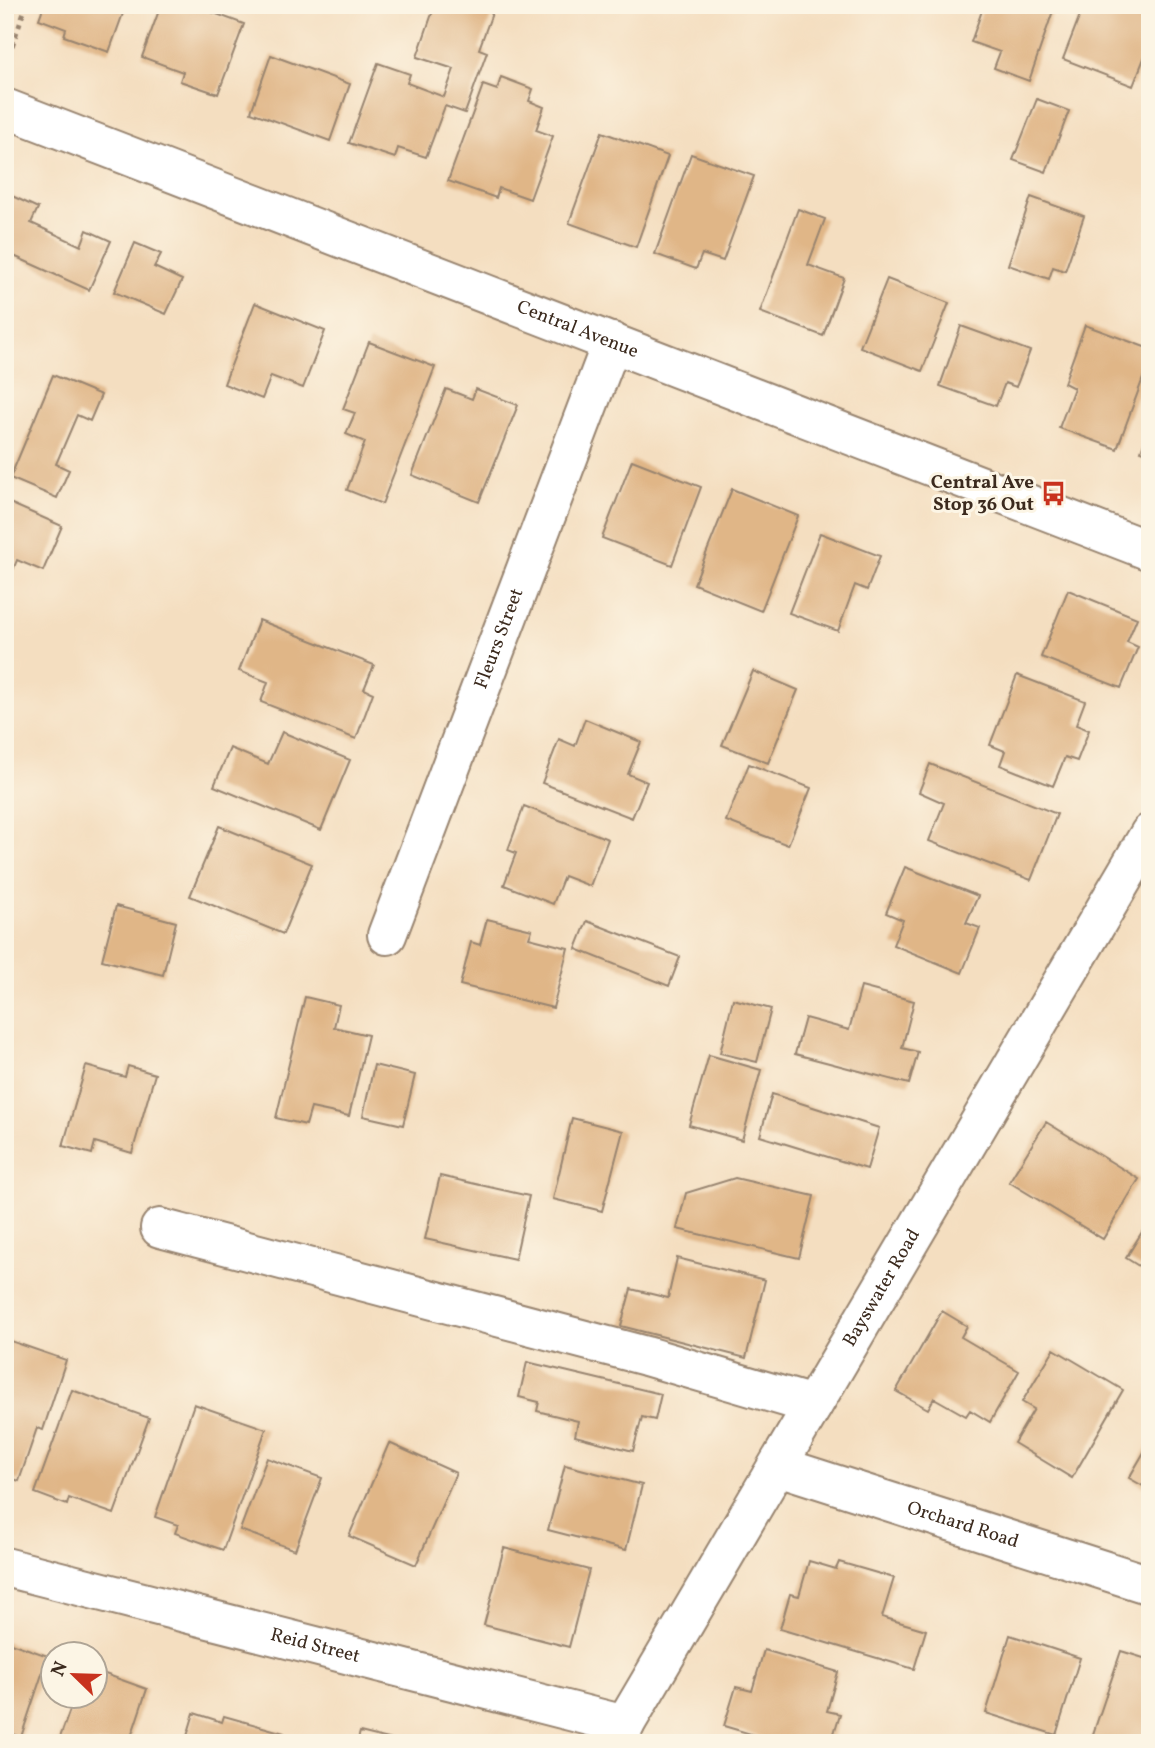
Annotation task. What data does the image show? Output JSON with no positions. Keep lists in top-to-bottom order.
{
  "streets": {
    "street": [
      "Central Avenue",
      "Fleurs Street",
      "Bayswater Road",
      "Orchard Road",
      "Reid Street"
    ]
  },
  "crossings": [
    ["Central Avenue", "Fleurs Street"],
    ["Bayswater Road", "Orchard Road"],
    ["Bayswater Road", "Reid Street"]
  ],
  "places": {
    "bus stop": ["Central Ave Stop 36 Out"]
  },
  "north": "top left"
}
